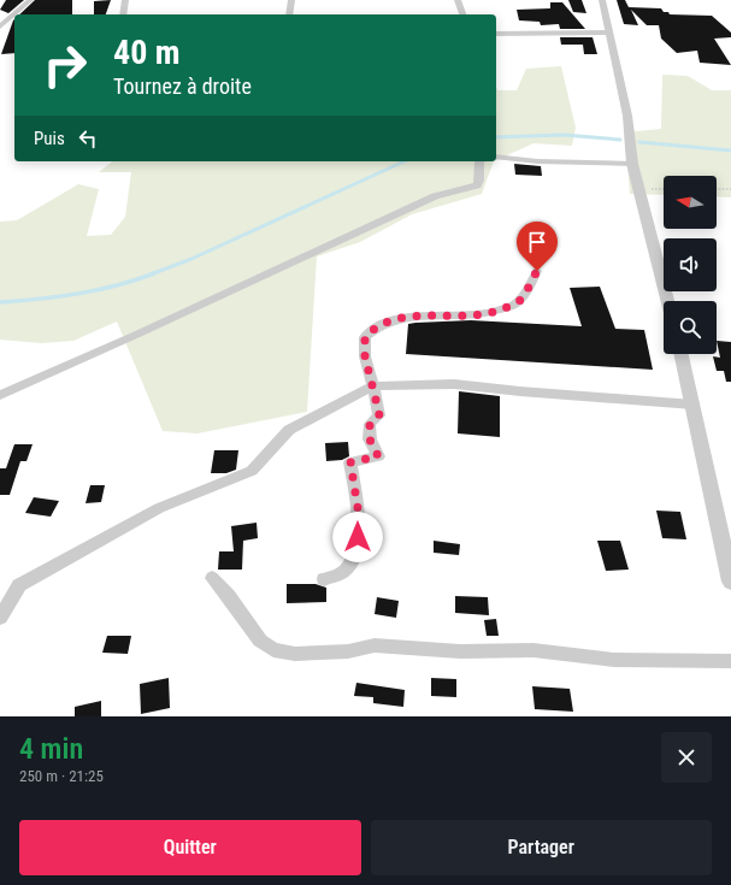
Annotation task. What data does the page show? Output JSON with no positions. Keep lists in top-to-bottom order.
{
  "north": "left",
  "page": {
    "turn": ["40 m", "Tournez à droite"],
    "then": "Puis",
    "heading": ["4 min", "250 m · 21:25"],
    "buttons": ["Quitter", "Partager"]
  }
}
